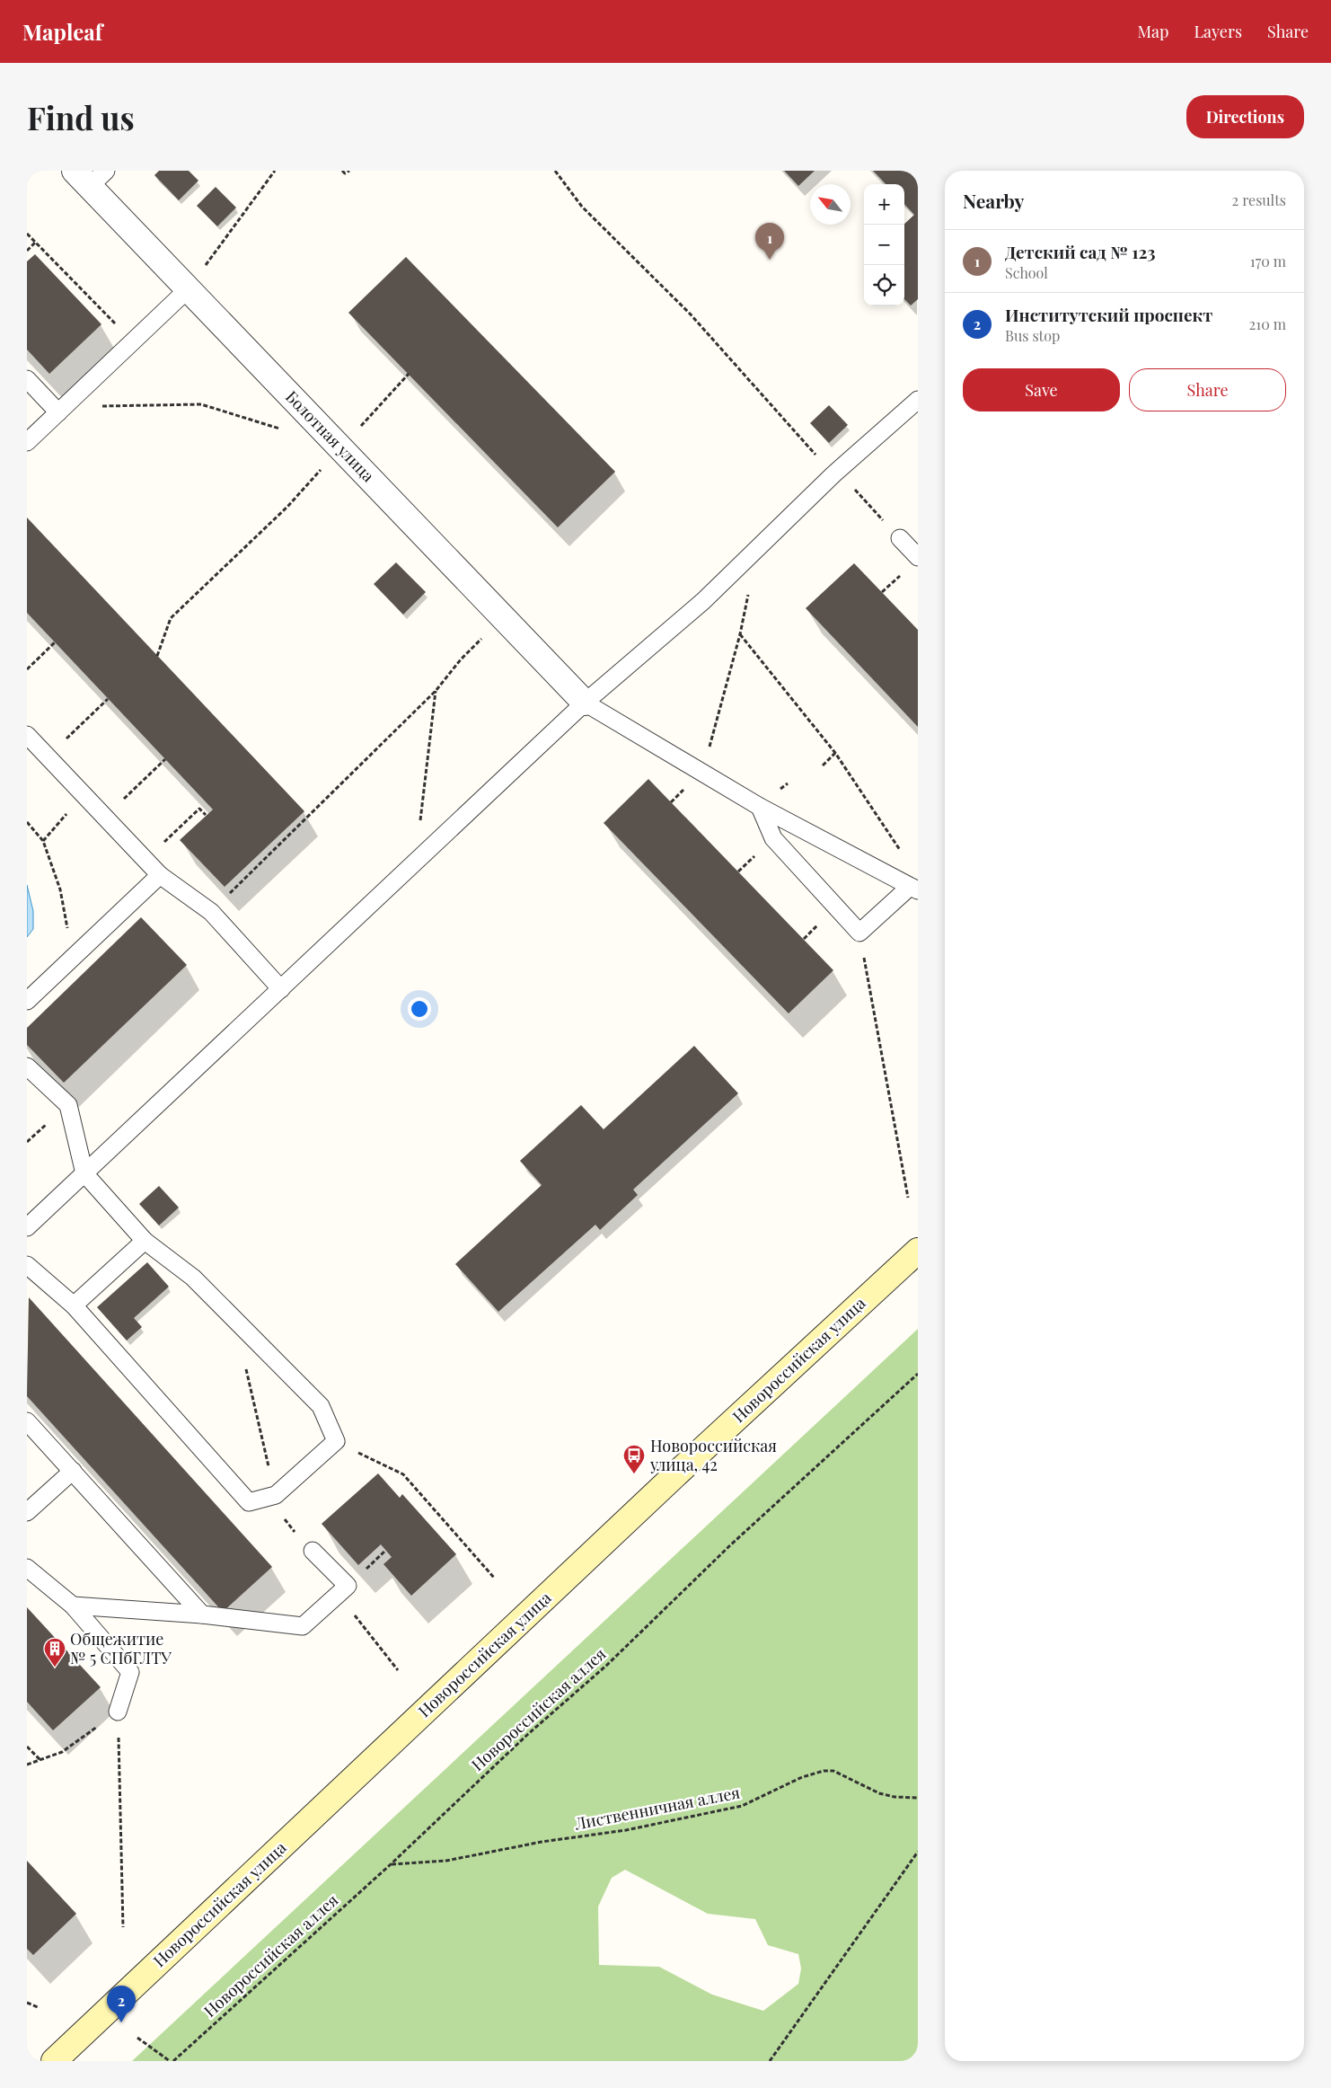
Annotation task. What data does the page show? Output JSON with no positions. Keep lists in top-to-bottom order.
{
  "streets": {
    "main road": ["Новороссийская улица"],
    "street": ["Болотная улица"],
    "path": ["Новороссийская аллея", "Лиственничная аллея"]
  },
  "crossings": [
    ["Новороссийская аллея", "Лиственничная аллея"]
  ],
  "places": {
    "bus stop": ["Новороссийская улица, 42"],
    "building": ["Общежитие № 5 СПбГЛТУ"]
  },
  "north": "top left",
  "page": {
    "header": "Mapleaf",
    "nav": ["Map", "Layers", "Share"],
    "buttons": [
      "Directions",
      ["Save", "Share"]
    ],
    "title": "Find us",
    "heading": ["Nearby", "2 results"],
    "map_buttons": ["+", "−"],
    "pins": ["1", "2"],
    "list": [
      {
        "mark": "1",
        "name": "Детский сад № 123",
        "note": "School",
        "value": "170 m"
      },
      {
        "mark": "2",
        "name": "Институтский проспект",
        "note": "Bus stop",
        "value": "210 m"
      }
    ]
  }
}
